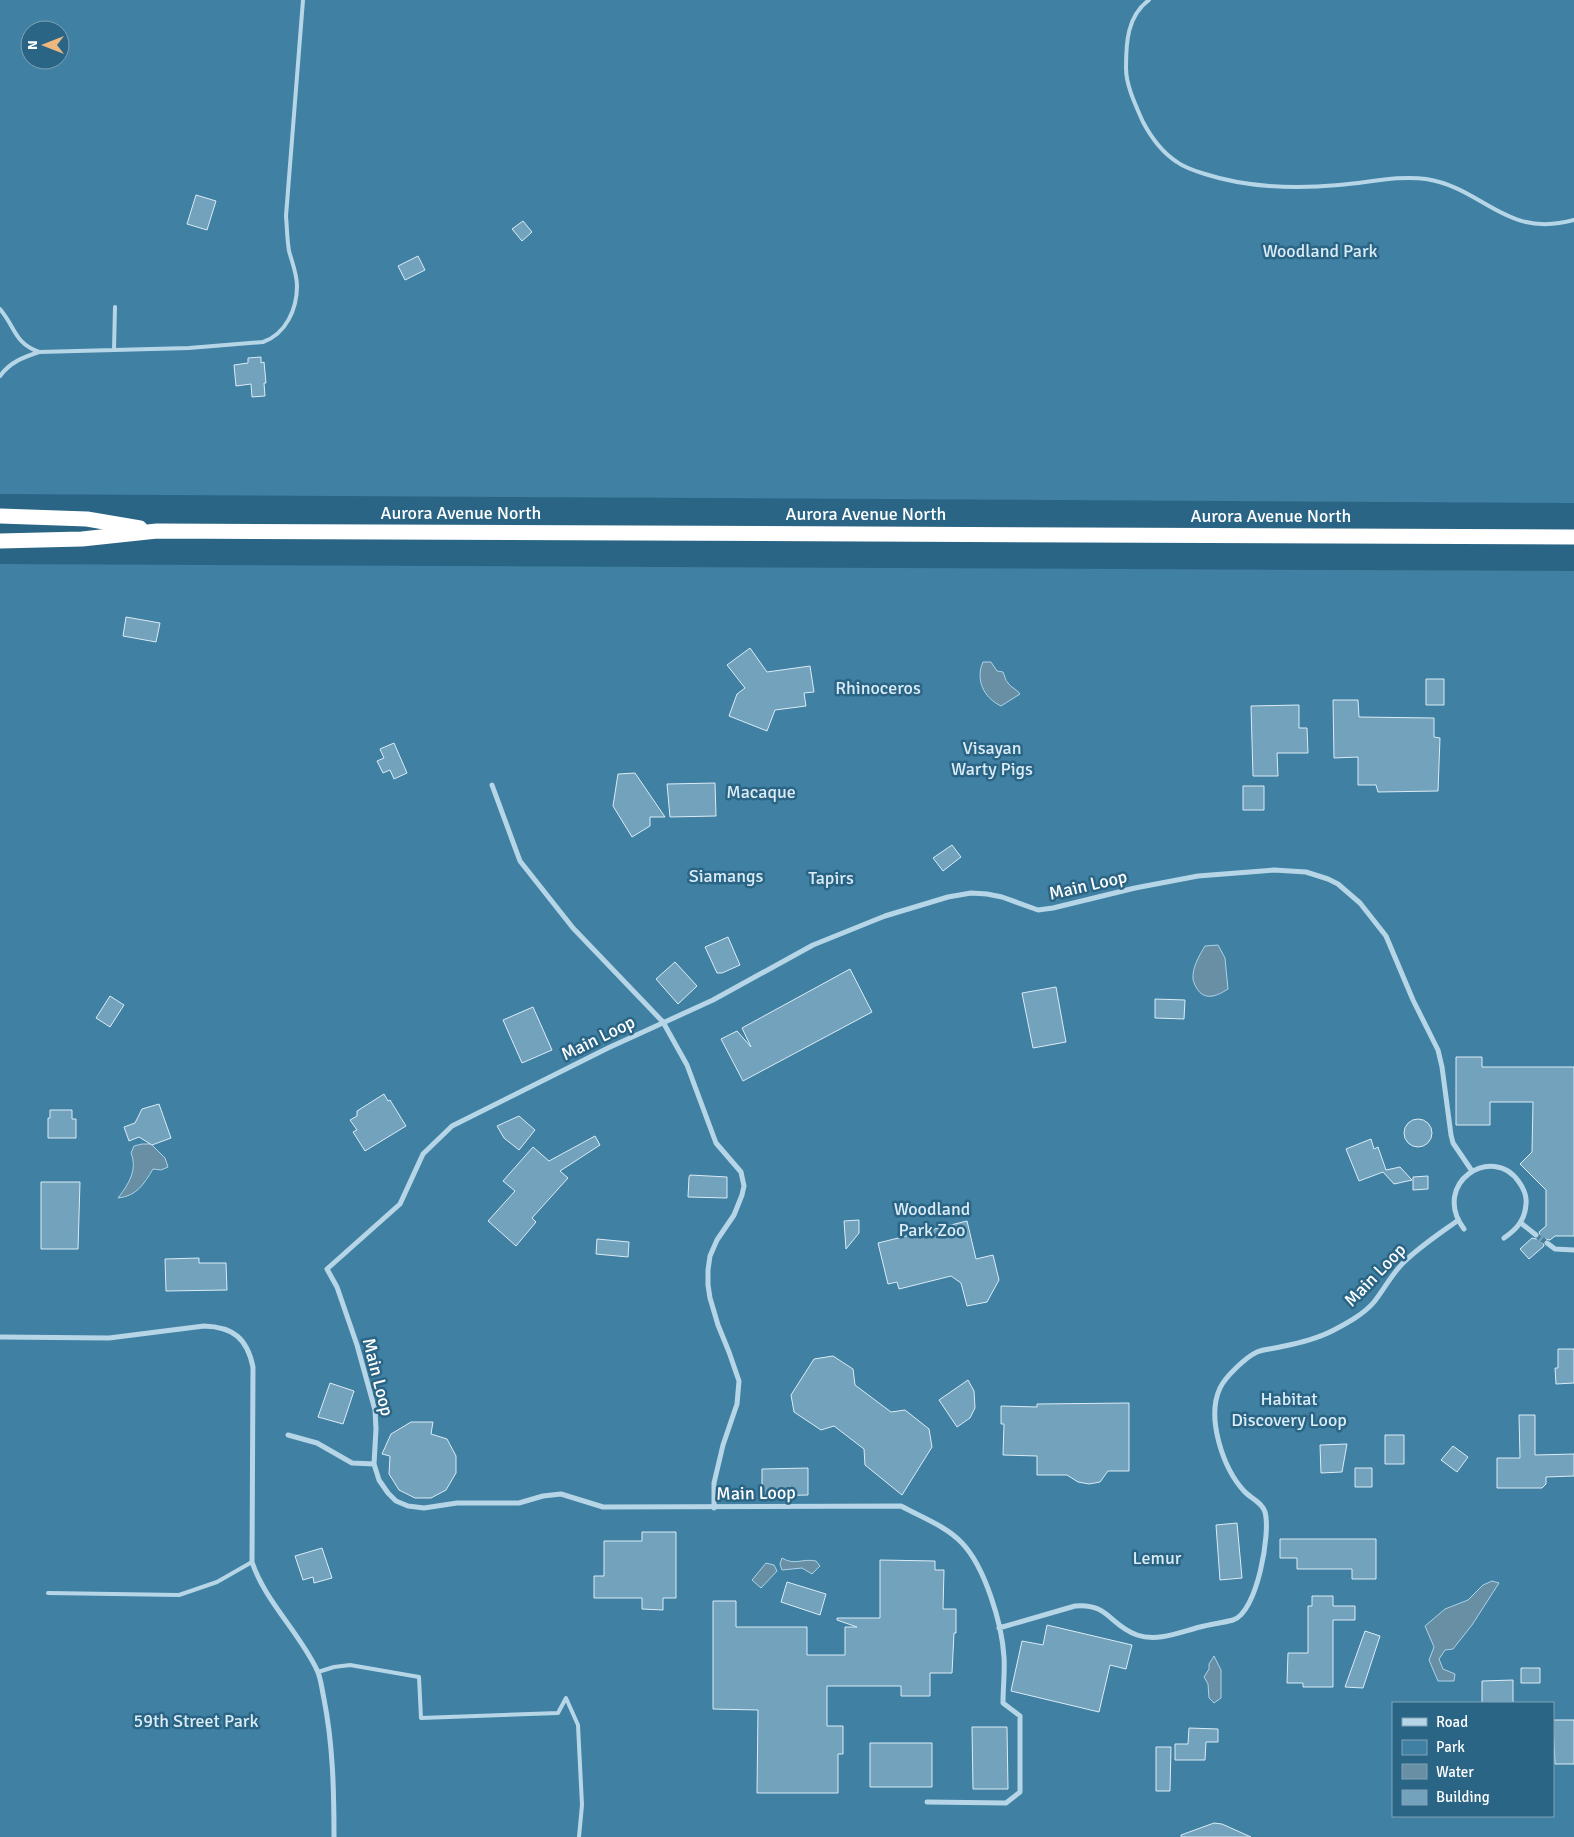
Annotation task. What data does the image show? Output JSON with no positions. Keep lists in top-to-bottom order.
{
  "streets": {
    "highway": ["Aurora Avenue North"],
    "street": ["Main Loop"]
  },
  "parks": [
    "Woodland Park",
    "Rhinoceros",
    "Visayan Warty Pigs",
    "Macaque",
    "Siamangs",
    "Tapirs",
    "Woodland Park Zoo",
    "Habitat Discovery Loop",
    "Lemur",
    "59th Street Park"
  ],
  "legend": [
    "Road",
    "Park",
    "Water",
    "Building"
  ],
  "north": "left"
}
